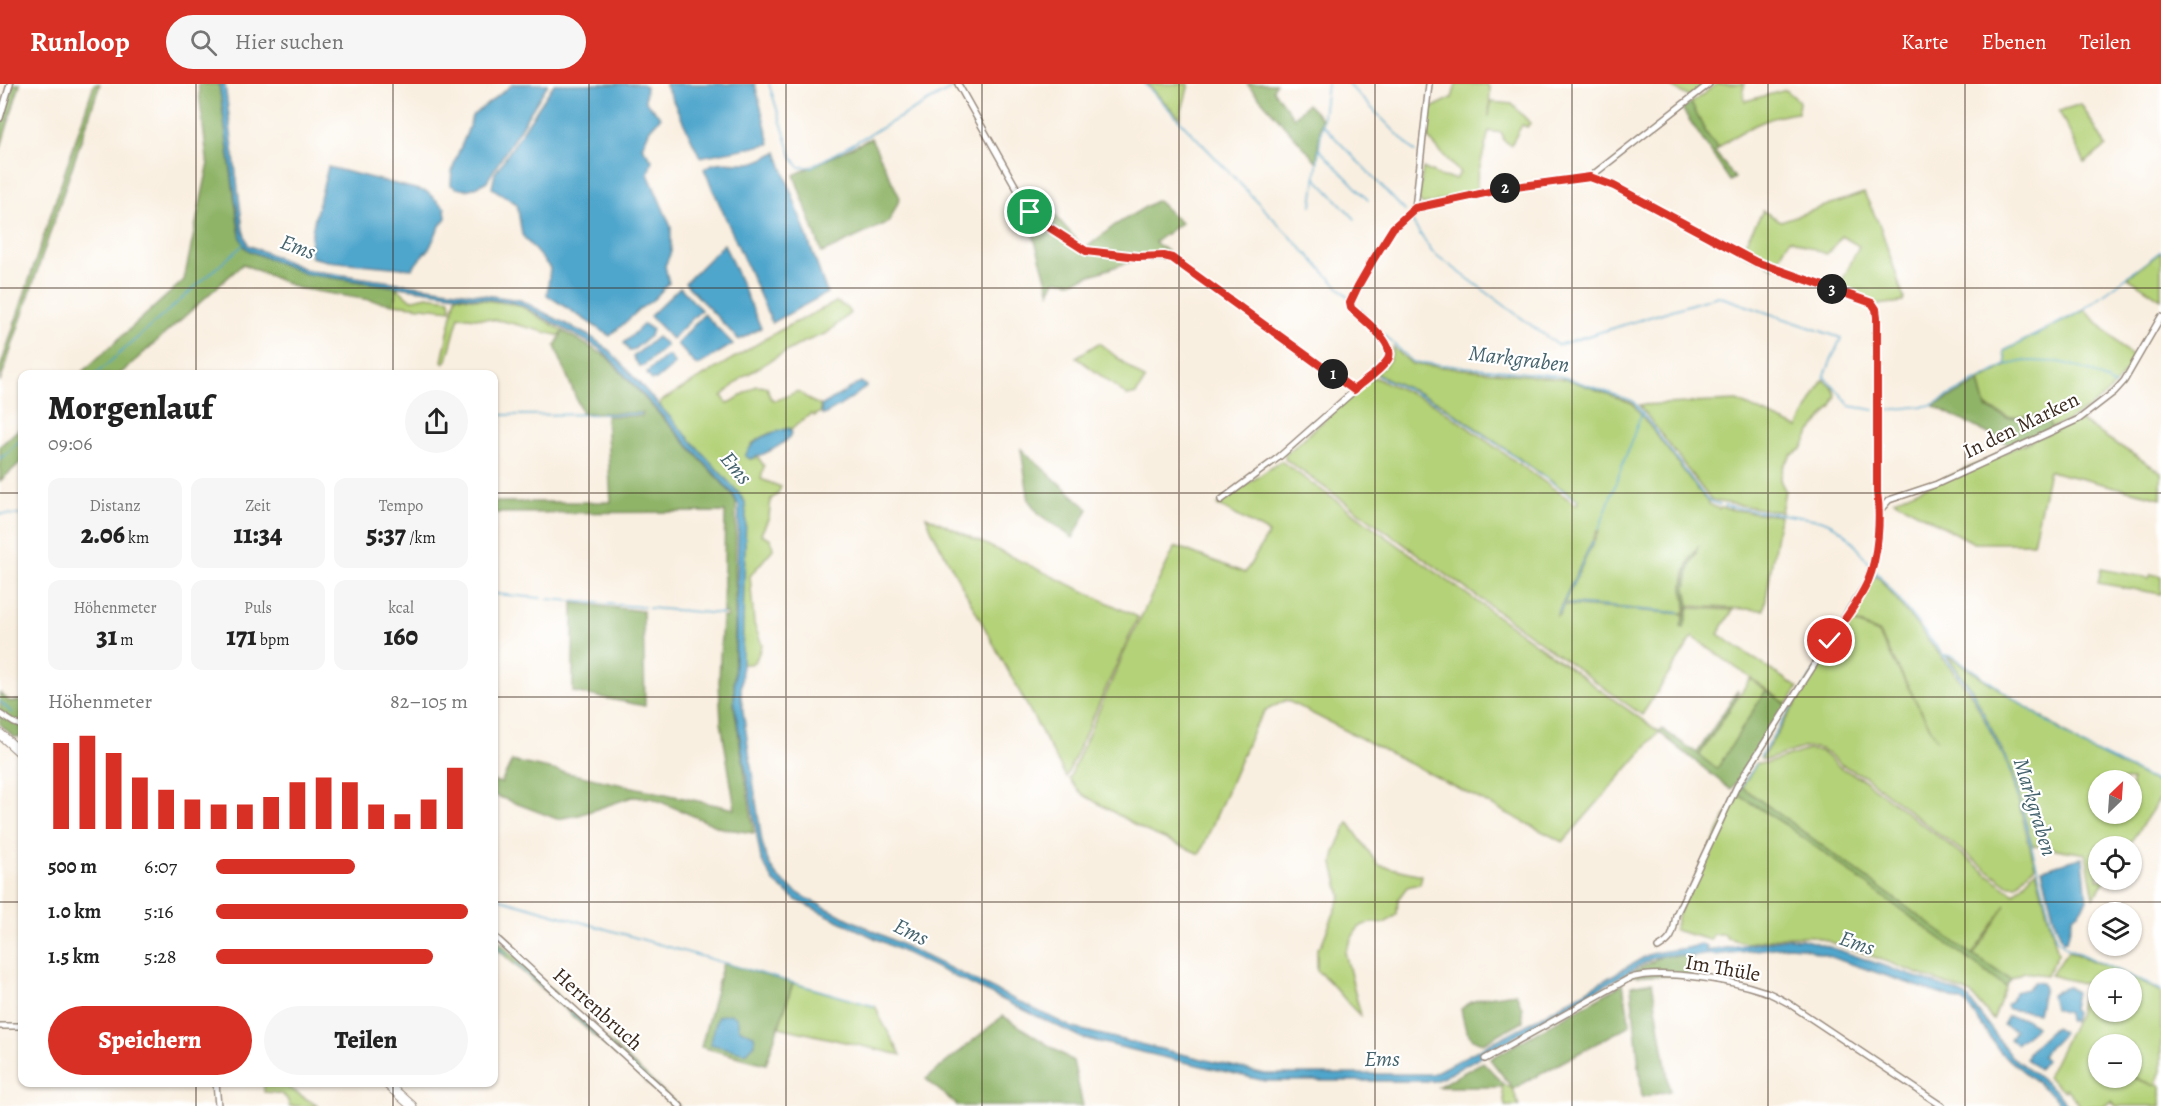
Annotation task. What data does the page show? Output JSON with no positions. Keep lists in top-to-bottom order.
{
  "streets": {
    "street": ["In den Marken", "Im Thüle", "Herrenbruch"]
  },
  "water": ["Ems", "Markgraben"],
  "north": "top right",
  "page": {
    "header": "Runloop",
    "search": "Hier suchen",
    "nav": ["Karte", "Ebenen", "Teilen"],
    "pins": ["2", "3", "1"],
    "heading": ["Morgenlauf", "09:06"],
    "stats": [
      ["Distanz", "2.06 km"],
      ["Zeit", "11:34"],
      ["Tempo", "5:37 /km"],
      ["Höhenmeter", "31 m"],
      ["Puls", "171 bpm"],
      ["kcal", "160"]
    ],
    "chart": ["Höhenmeter", "82–105 m"],
    "map_buttons": ["+", "−"],
    "list": [
      {
        "name": "500 m",
        "note": "6:07"
      },
      {
        "name": "1.0 km",
        "note": "5:16"
      },
      {
        "name": "1.5 km",
        "note": "5:28"
      }
    ],
    "buttons": ["Speichern", "Teilen"]
  }
}
